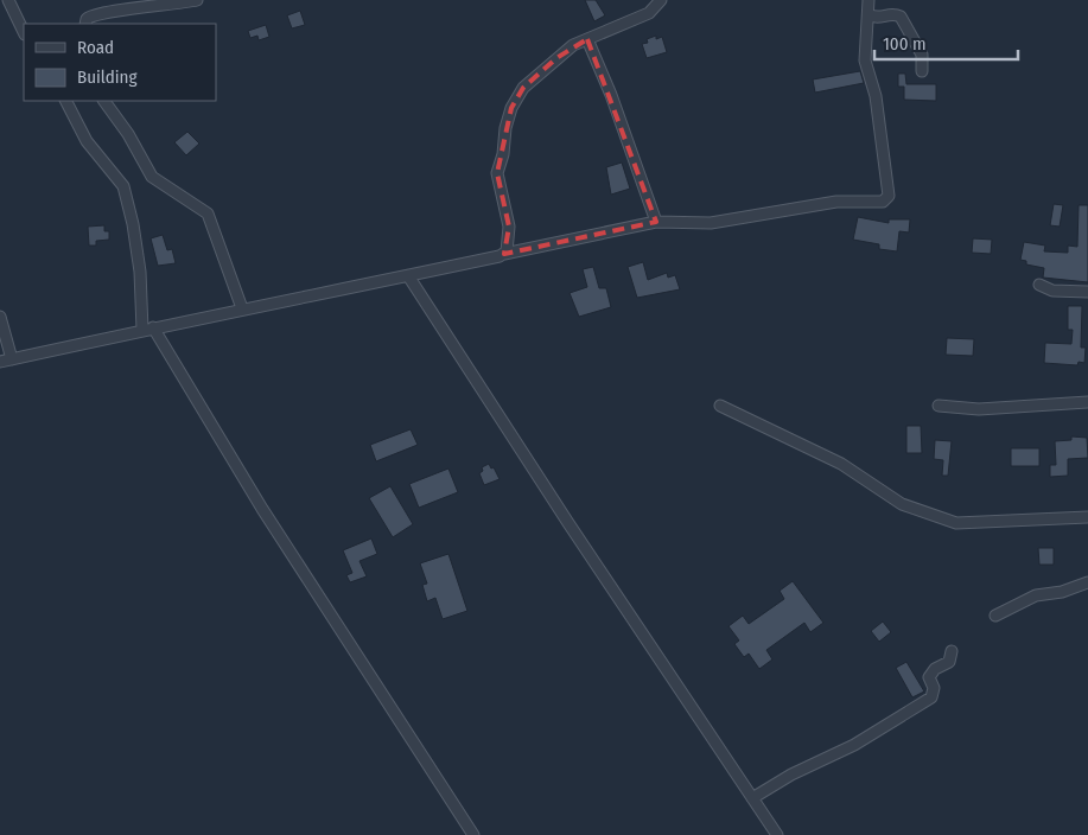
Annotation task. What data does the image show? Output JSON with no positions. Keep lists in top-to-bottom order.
{
  "legend": ["Road", "Building"],
  "scale_bar": "100 m"
}
